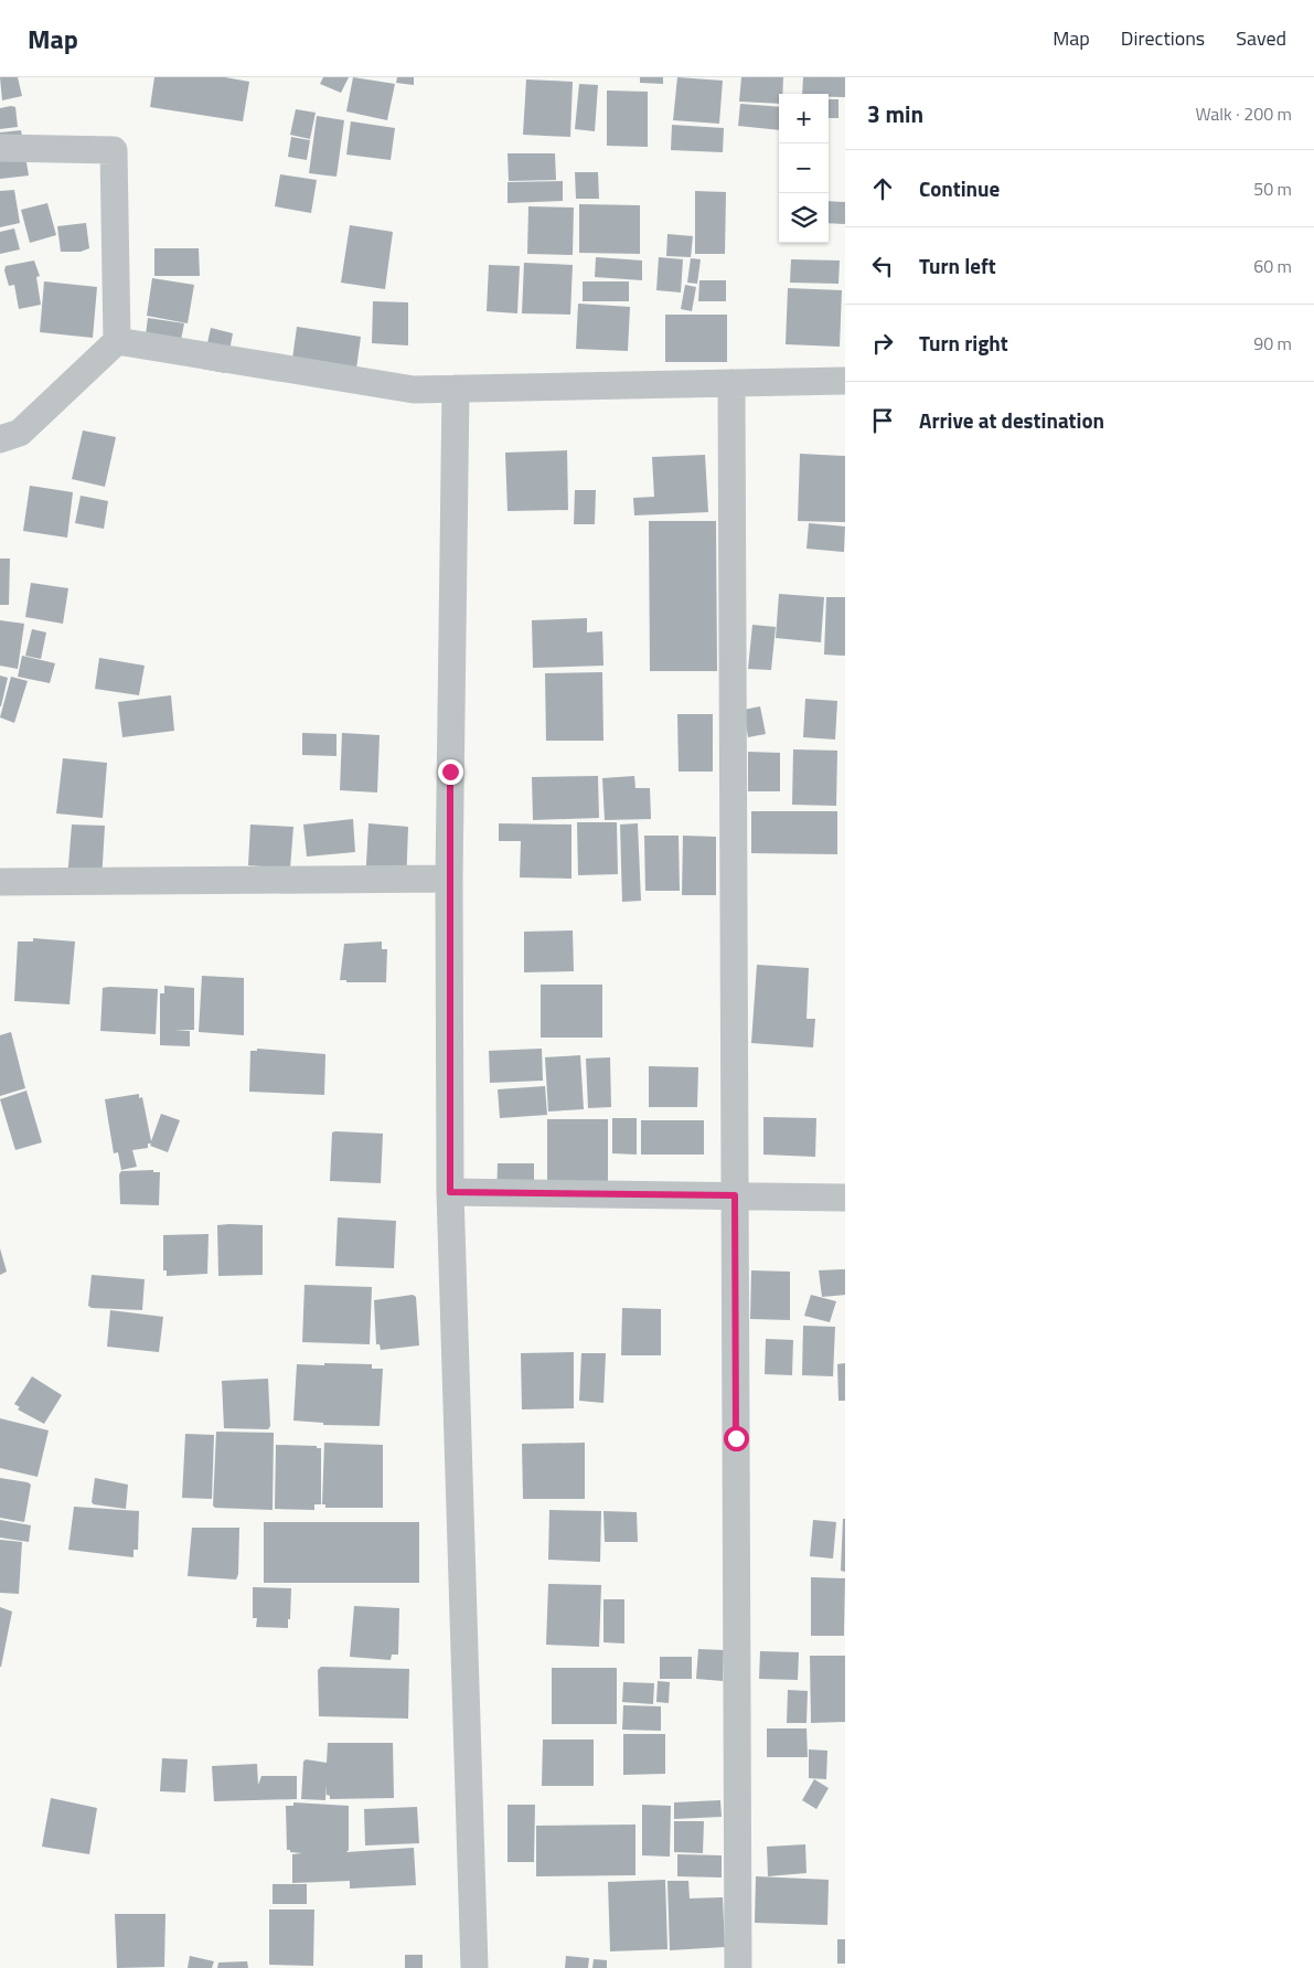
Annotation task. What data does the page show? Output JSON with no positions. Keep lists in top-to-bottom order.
{
  "page": {
    "header": "Map",
    "nav": ["Map", "Directions", "Saved"],
    "heading": ["3 min", "Walk · 200 m"],
    "map_buttons": ["+", "−"],
    "list": [
      ["Continue", "50 m"],
      ["Turn left", "60 m"],
      ["Turn right", "90 m"],
      "Arrive at destination"
    ]
  }
}
